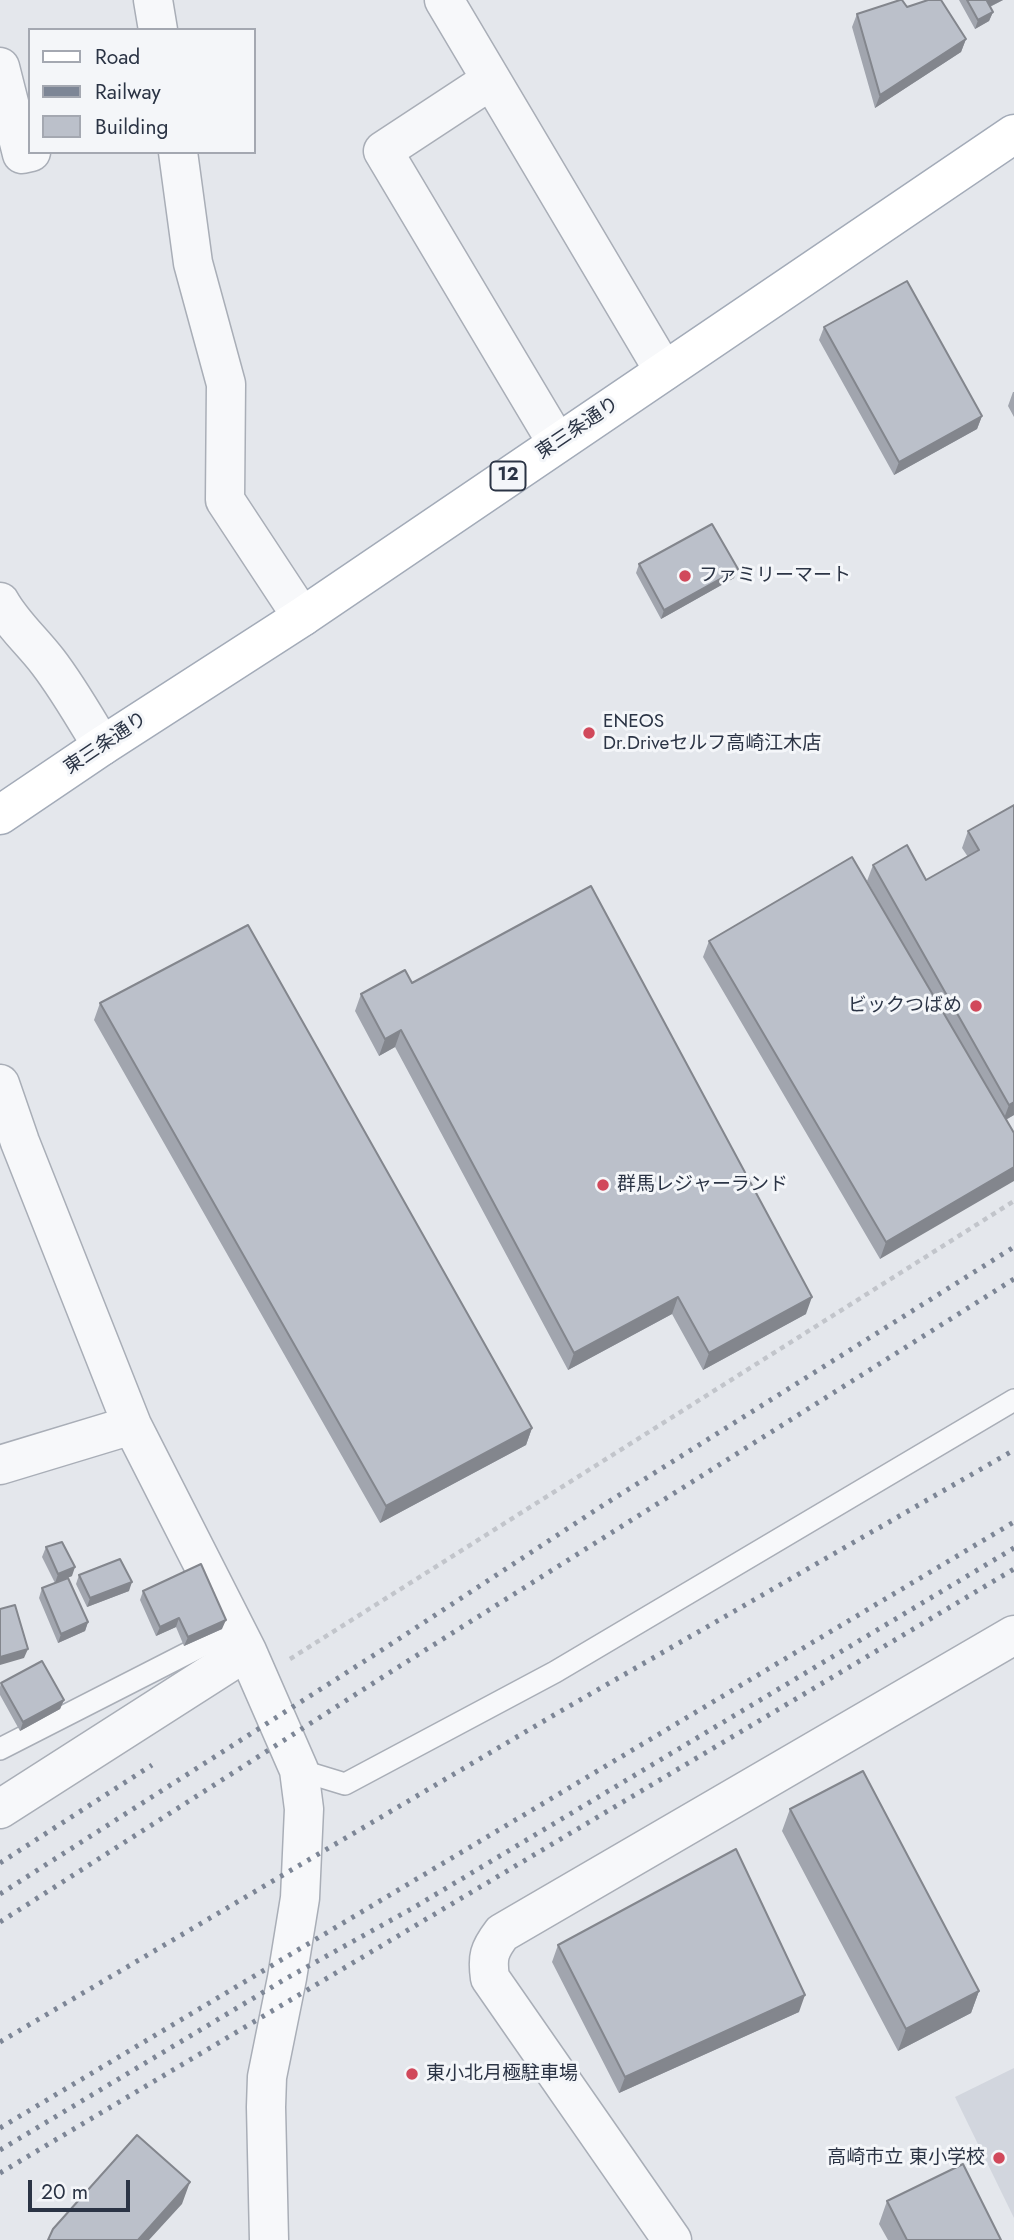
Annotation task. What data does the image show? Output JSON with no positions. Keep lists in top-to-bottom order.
{
  "streets": {
    "main road": ["東三条通り", "12"]
  },
  "places": [
    "ファミリーマート",
    "ENEOS Dr.Driveセルフ高崎江木店",
    "ビックつばめ",
    "群馬レジャーランド",
    "東小北月極駐車場",
    "高崎市立 東小学校"
  ],
  "legend": ["Road", "Railway", "Building"],
  "scale_bar": "20 m"
}
